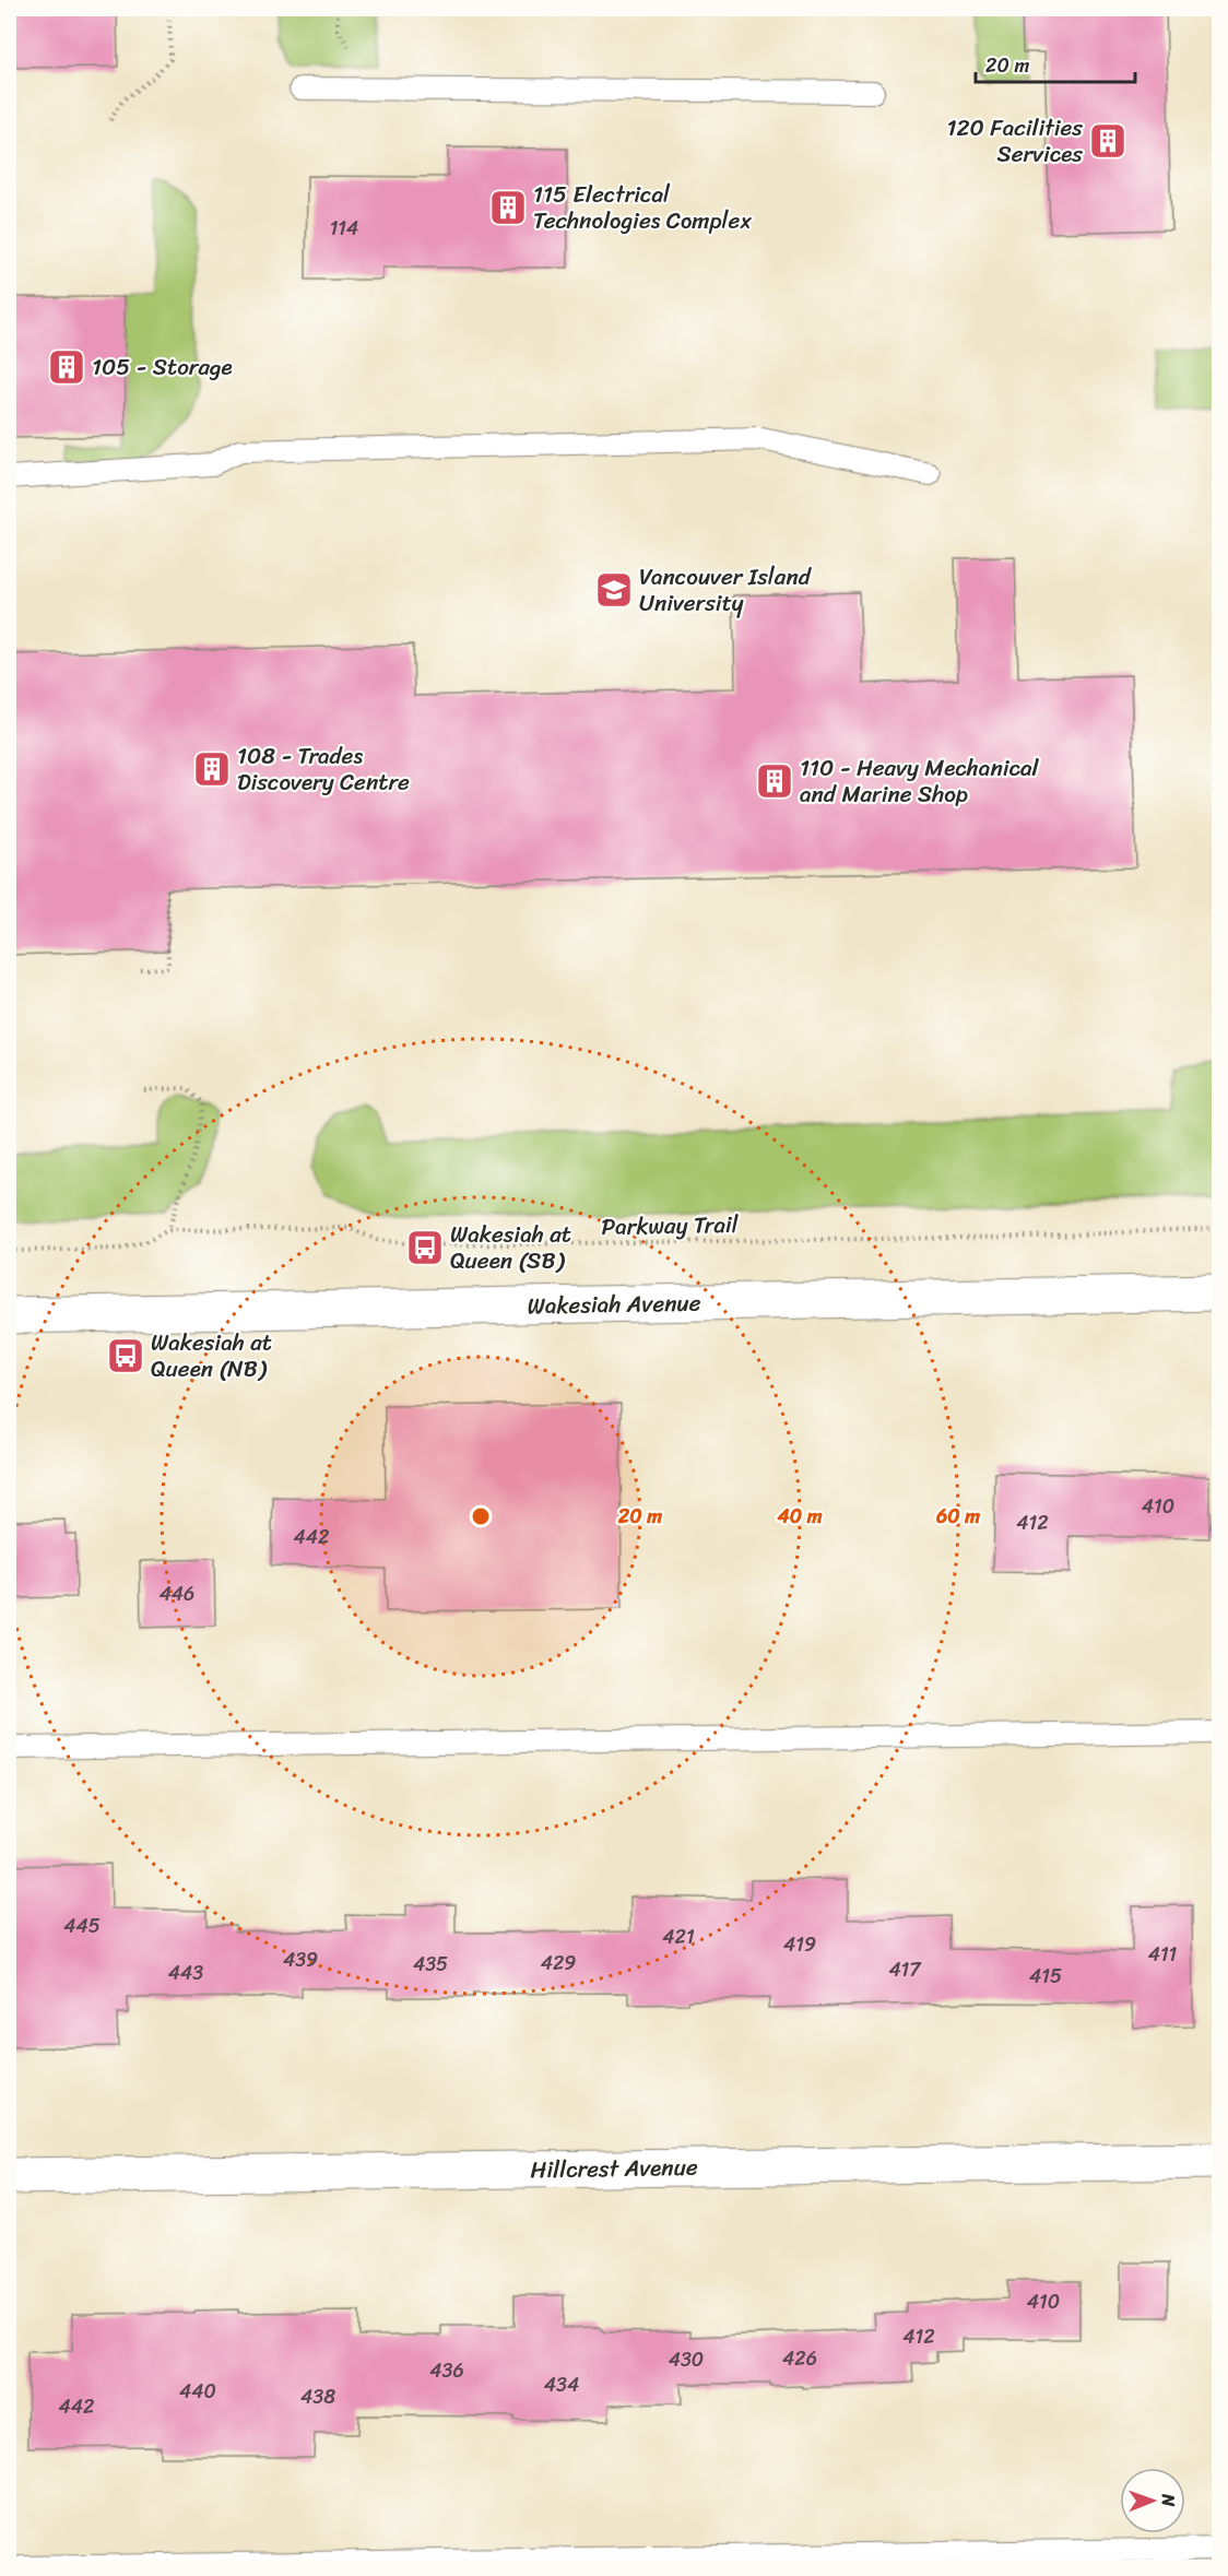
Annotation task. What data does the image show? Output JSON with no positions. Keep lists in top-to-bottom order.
{
  "streets": {
    "main road": ["Wakesiah Avenue", "Hillcrest Avenue"],
    "path": ["Parkway Trail"]
  },
  "places": {
    "building": [
      "120 Facilities Services",
      "115 Electrical Technologies Complex",
      "105 - Storage",
      "108 - Trades Discovery Centre",
      "110 - Heavy Mechanical and Marine Shop"
    ],
    "school or university": ["Vancouver Island University"],
    "bus stop": ["Wakesiah at Queen (SB)", "Wakesiah at Queen (NB)"]
  },
  "house_numbers": [
    "114",
    "410",
    "412",
    "442",
    "446",
    "445",
    "421",
    "419",
    "411",
    "439",
    "429",
    "435",
    "417",
    "443",
    "415",
    "410",
    "412",
    "426",
    "430",
    "436",
    "434",
    "440",
    "438",
    "442"
  ],
  "scale_bar": "20 m",
  "north": "right",
  "rings": ["20 m", "40 m", "60 m"]
}
